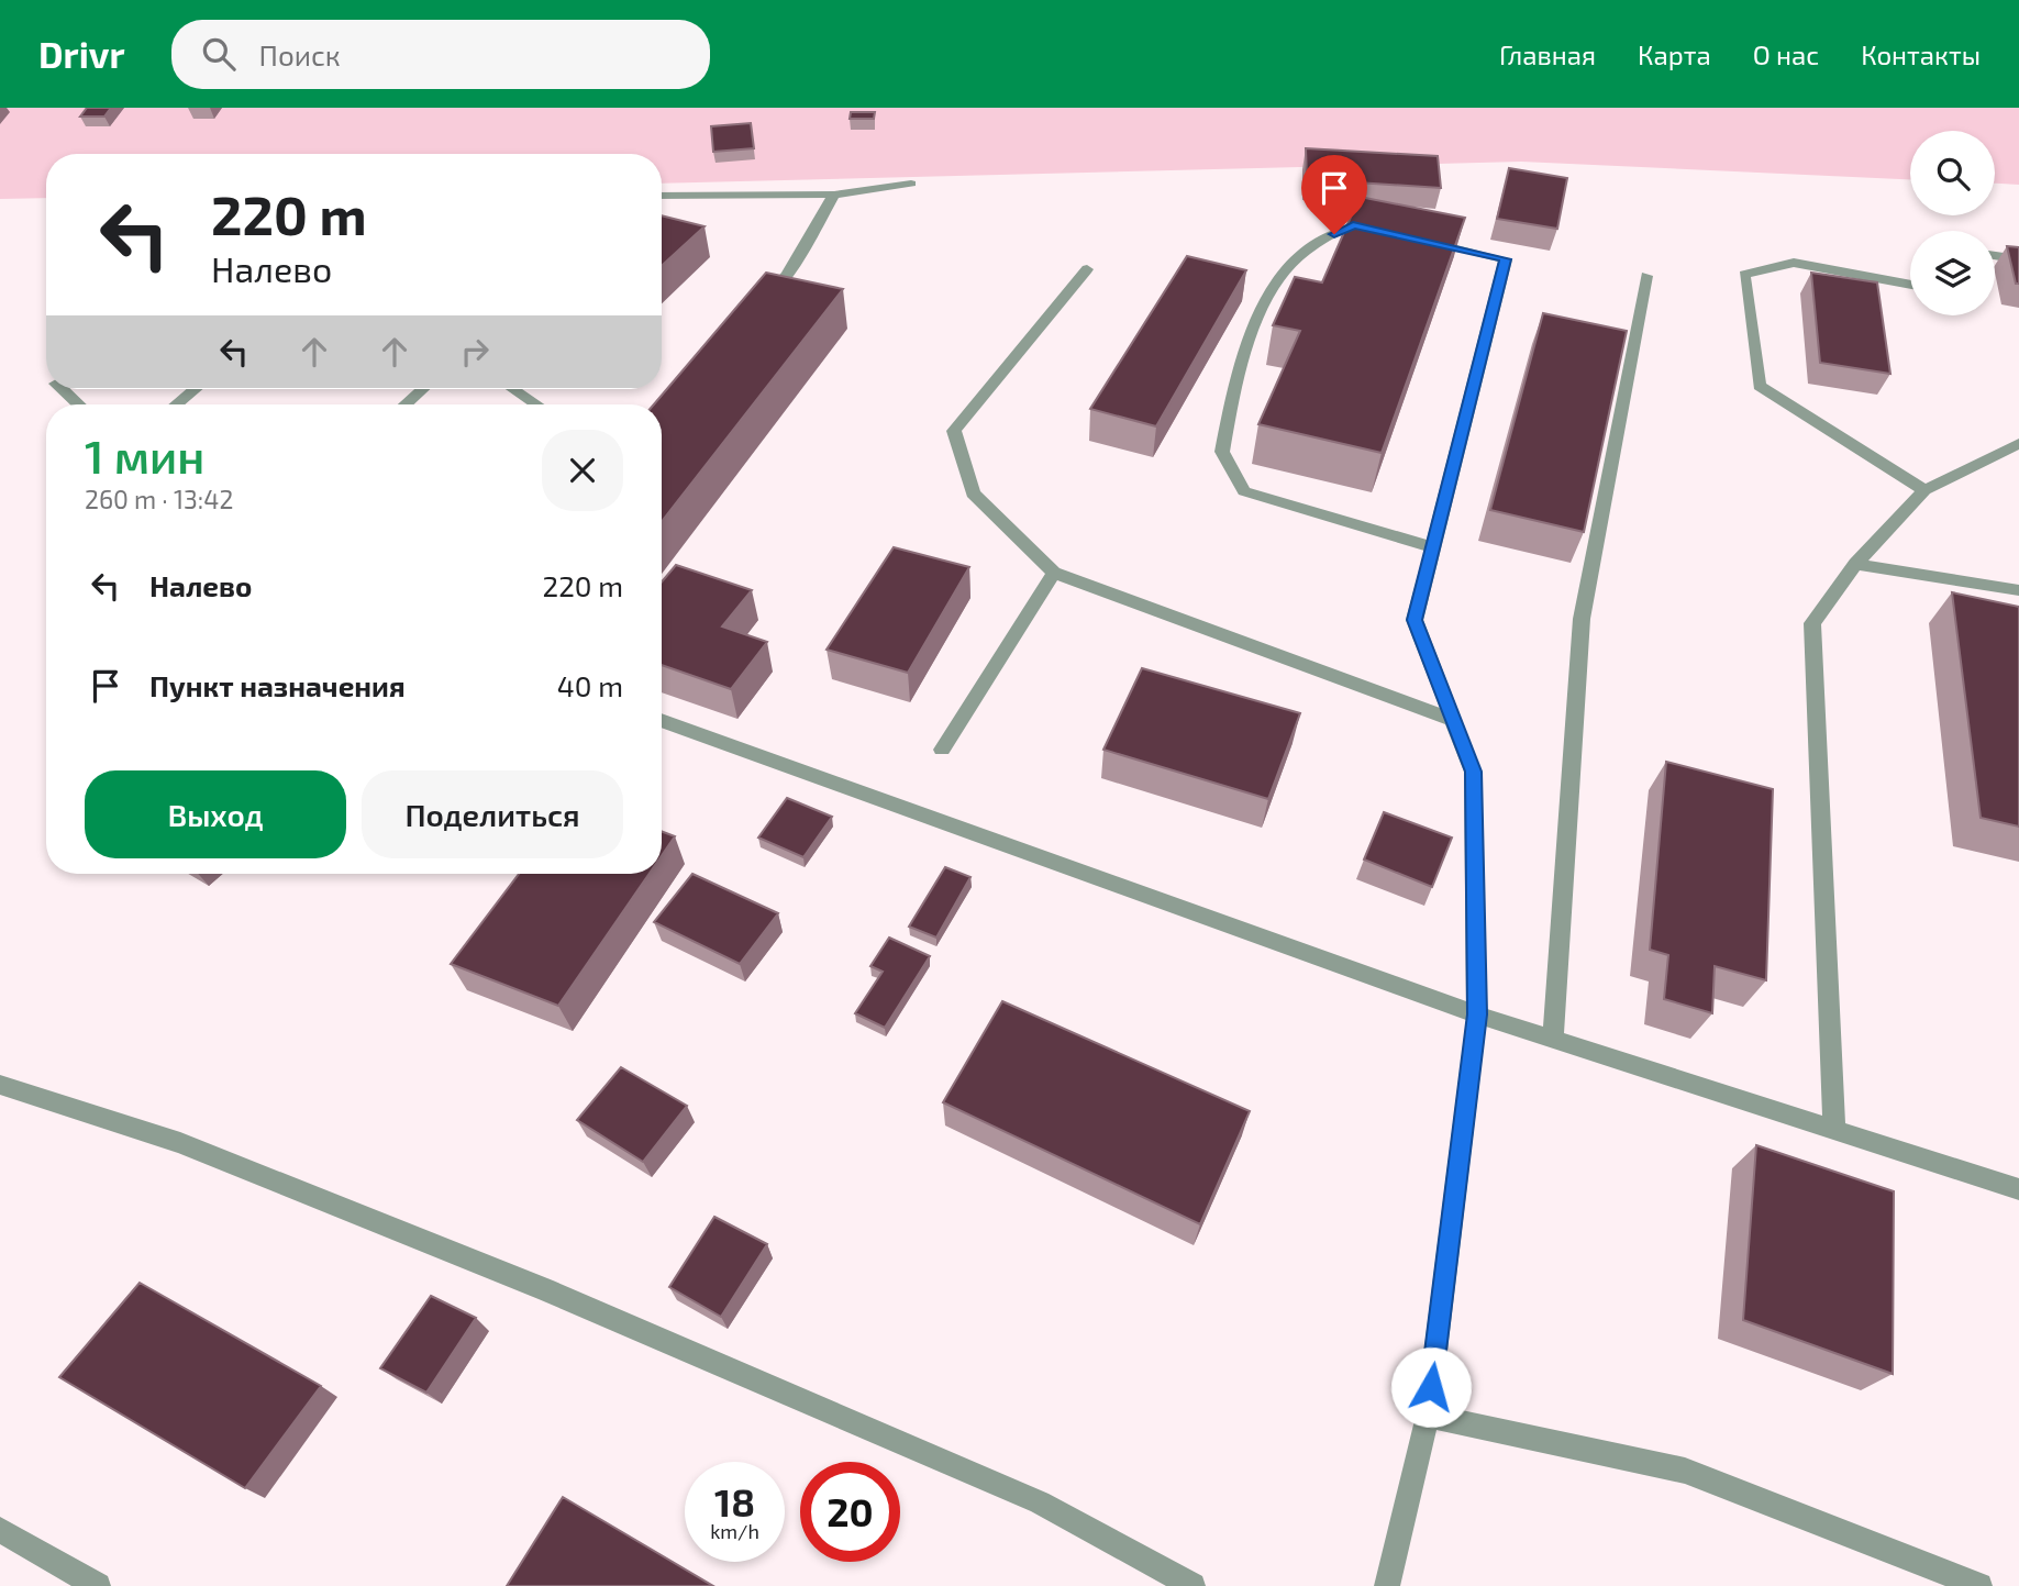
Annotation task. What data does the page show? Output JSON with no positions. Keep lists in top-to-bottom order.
{
  "page": {
    "header": "Drivr",
    "search": "Поиск",
    "nav": [
      "Главная",
      "Карта",
      "О нас",
      "Контакты"
    ],
    "turn": ["220 m", "Налево"],
    "heading": ["1 мин", "260 m · 13:42"],
    "list": [
      {
        "name": "Налево",
        "value": "220 m"
      },
      {
        "name": "Пункт назначения",
        "value": "40 m"
      }
    ],
    "buttons": ["Выход", "Поделиться"],
    "speed": "18 km/h",
    "limit": "20"
  }
}
